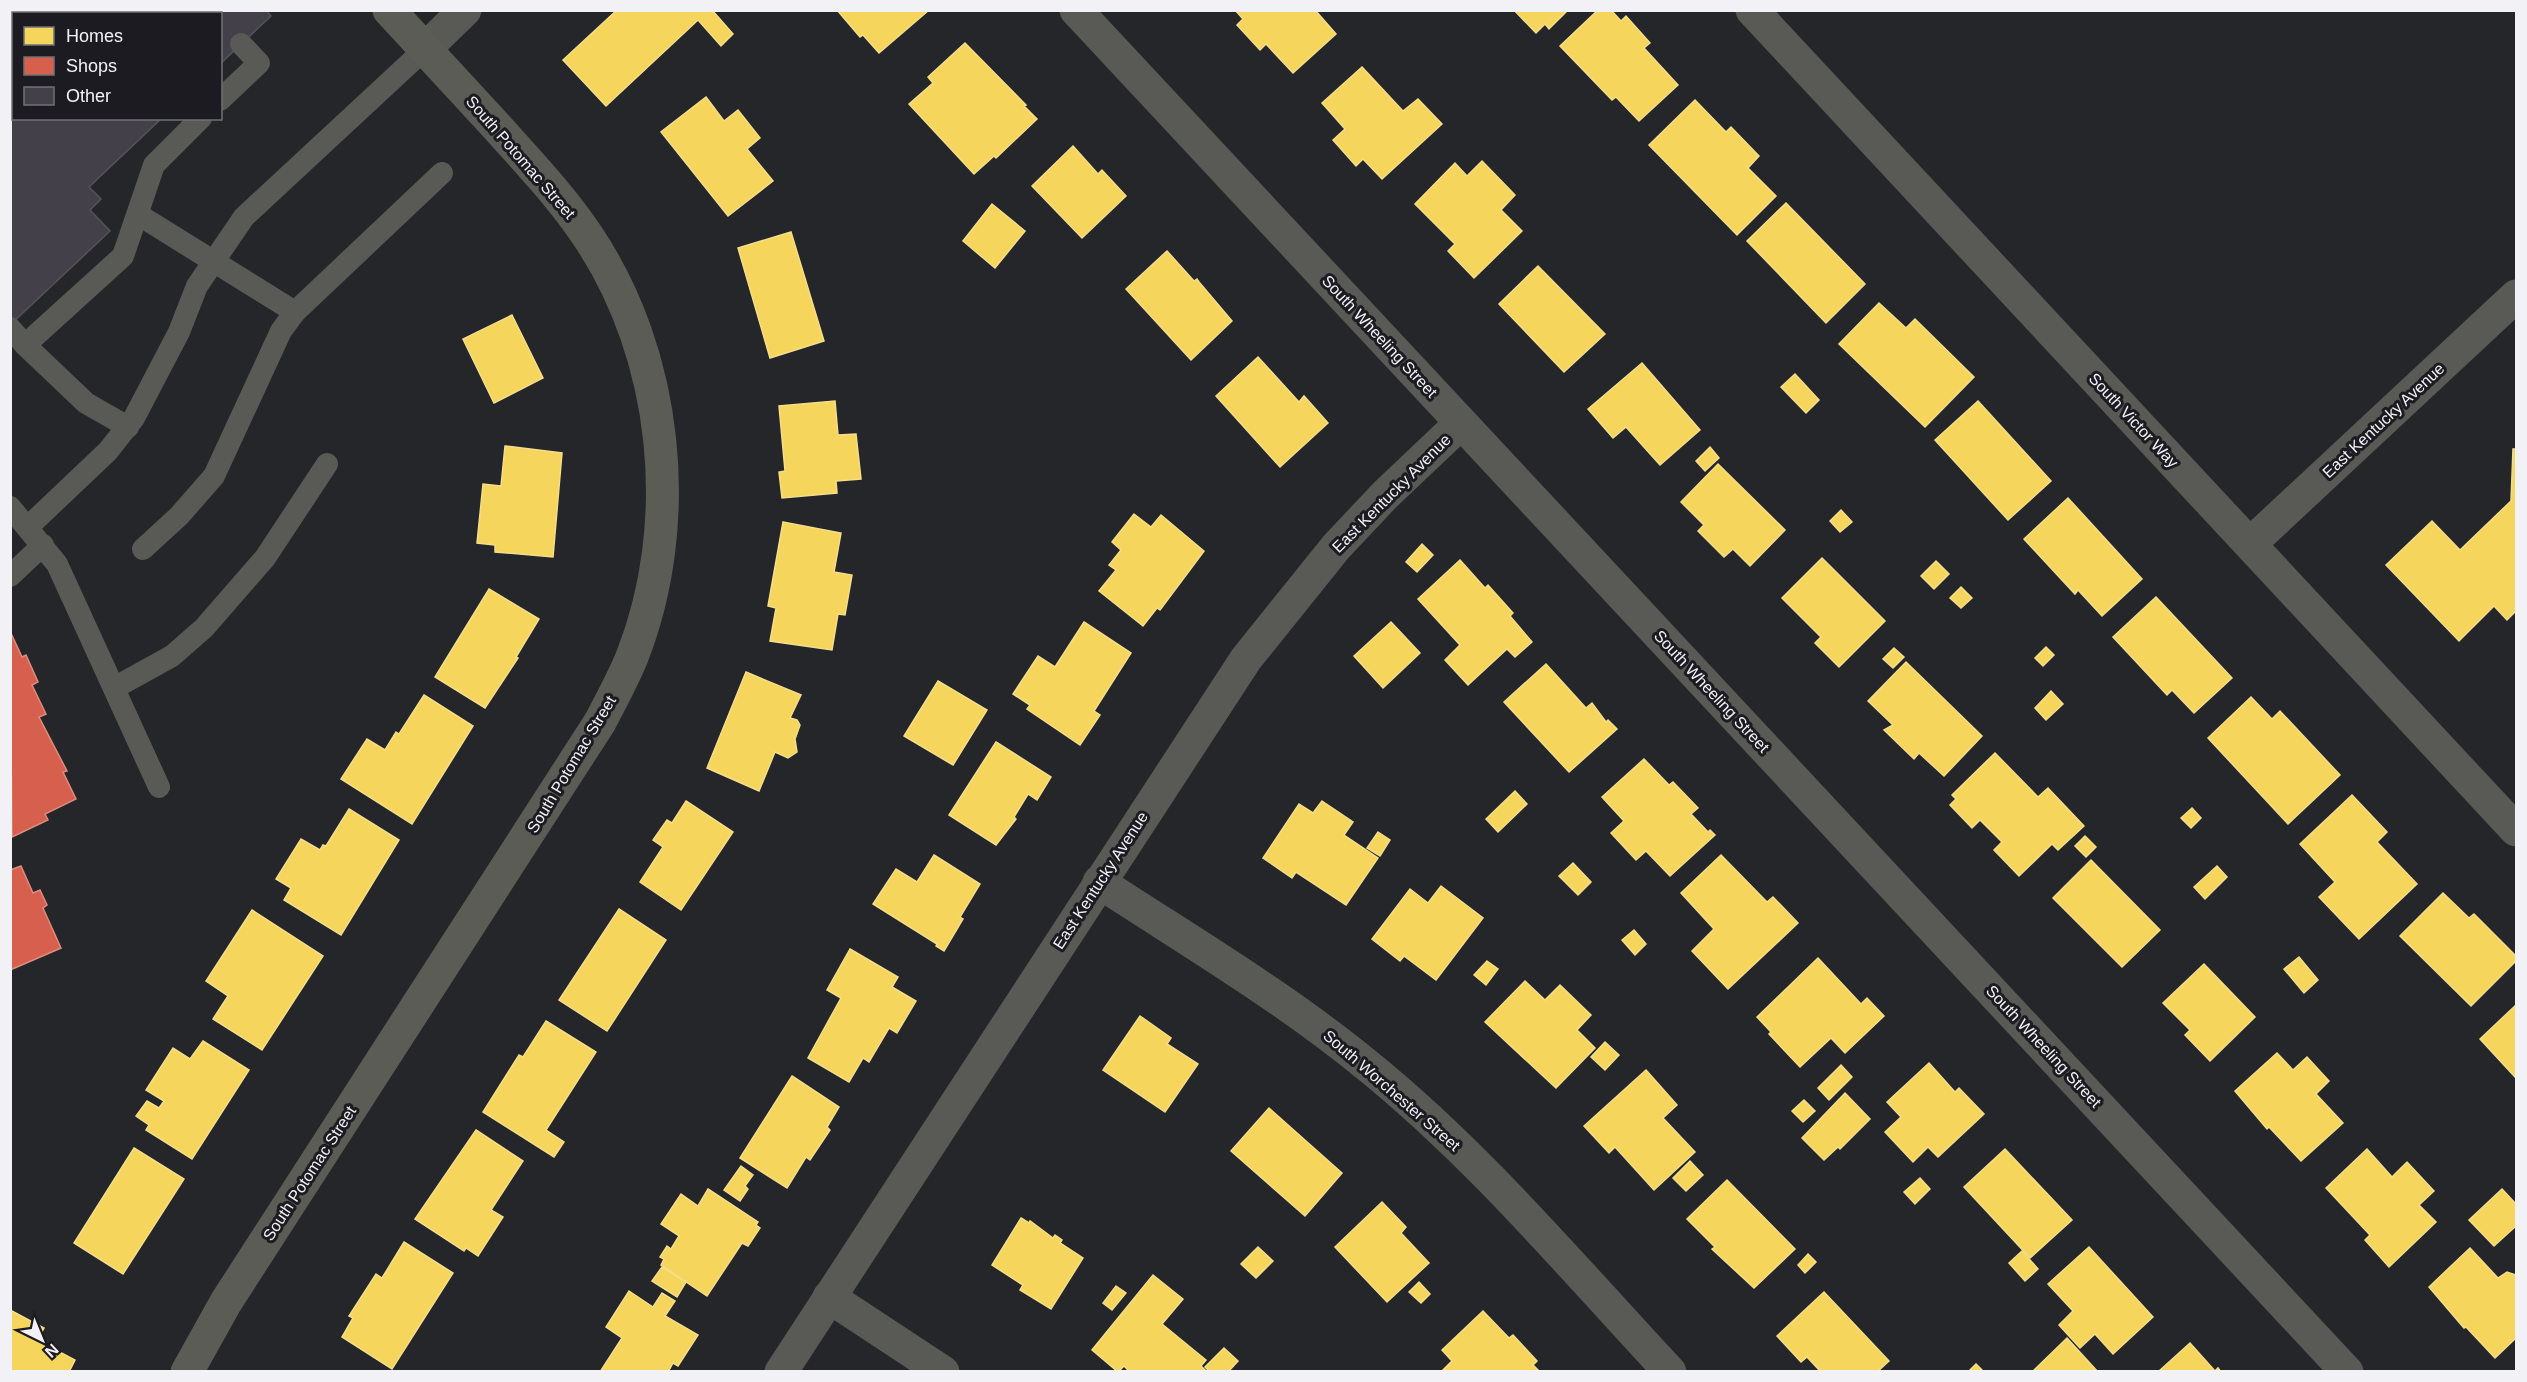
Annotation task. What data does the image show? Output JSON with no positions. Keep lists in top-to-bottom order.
{
  "streets": {
    "street": [
      "South Potomac Street",
      "South Wheeling Street",
      "South Victor Way",
      "East Kentucky Avenue",
      "South Worchester Street"
    ]
  },
  "crossings": [
    ["South Wheeling Street", "East Kentucky Avenue"],
    ["South Victor Way", "East Kentucky Avenue"],
    ["East Kentucky Avenue", "South Worchester Street"]
  ],
  "legend": ["Homes", "Shops", "Other"],
  "north": "bottom right"
}
